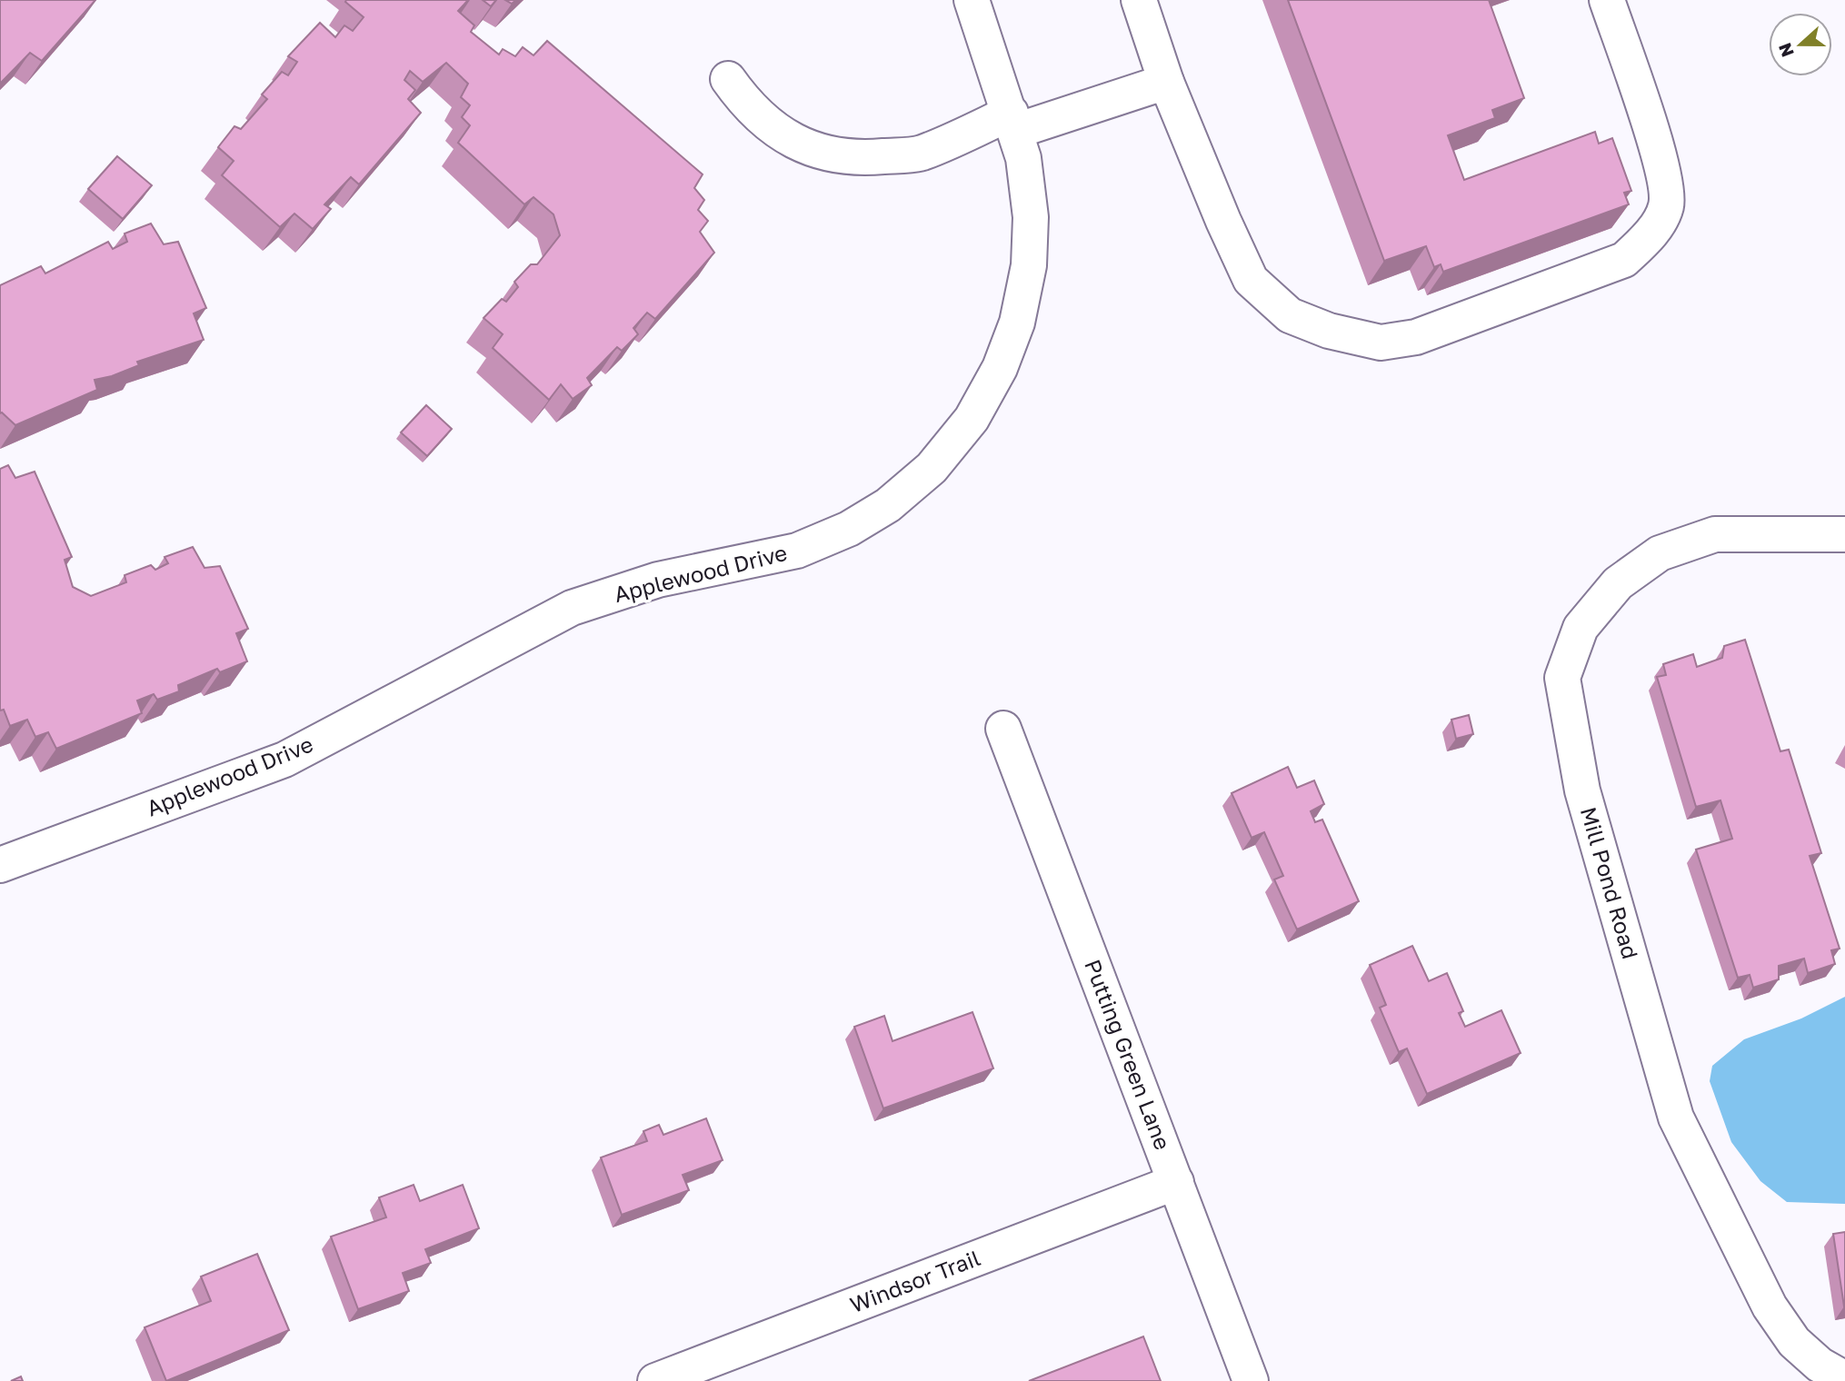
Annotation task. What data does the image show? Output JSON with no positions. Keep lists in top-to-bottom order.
{
  "streets": {
    "street": [
      "Applewood Drive",
      "Mill Pond Road",
      "Putting Green Lane",
      "Windsor Trail"
    ]
  },
  "crossings": [
    ["Putting Green Lane", "Windsor Trail"]
  ],
  "north": "left"
}
